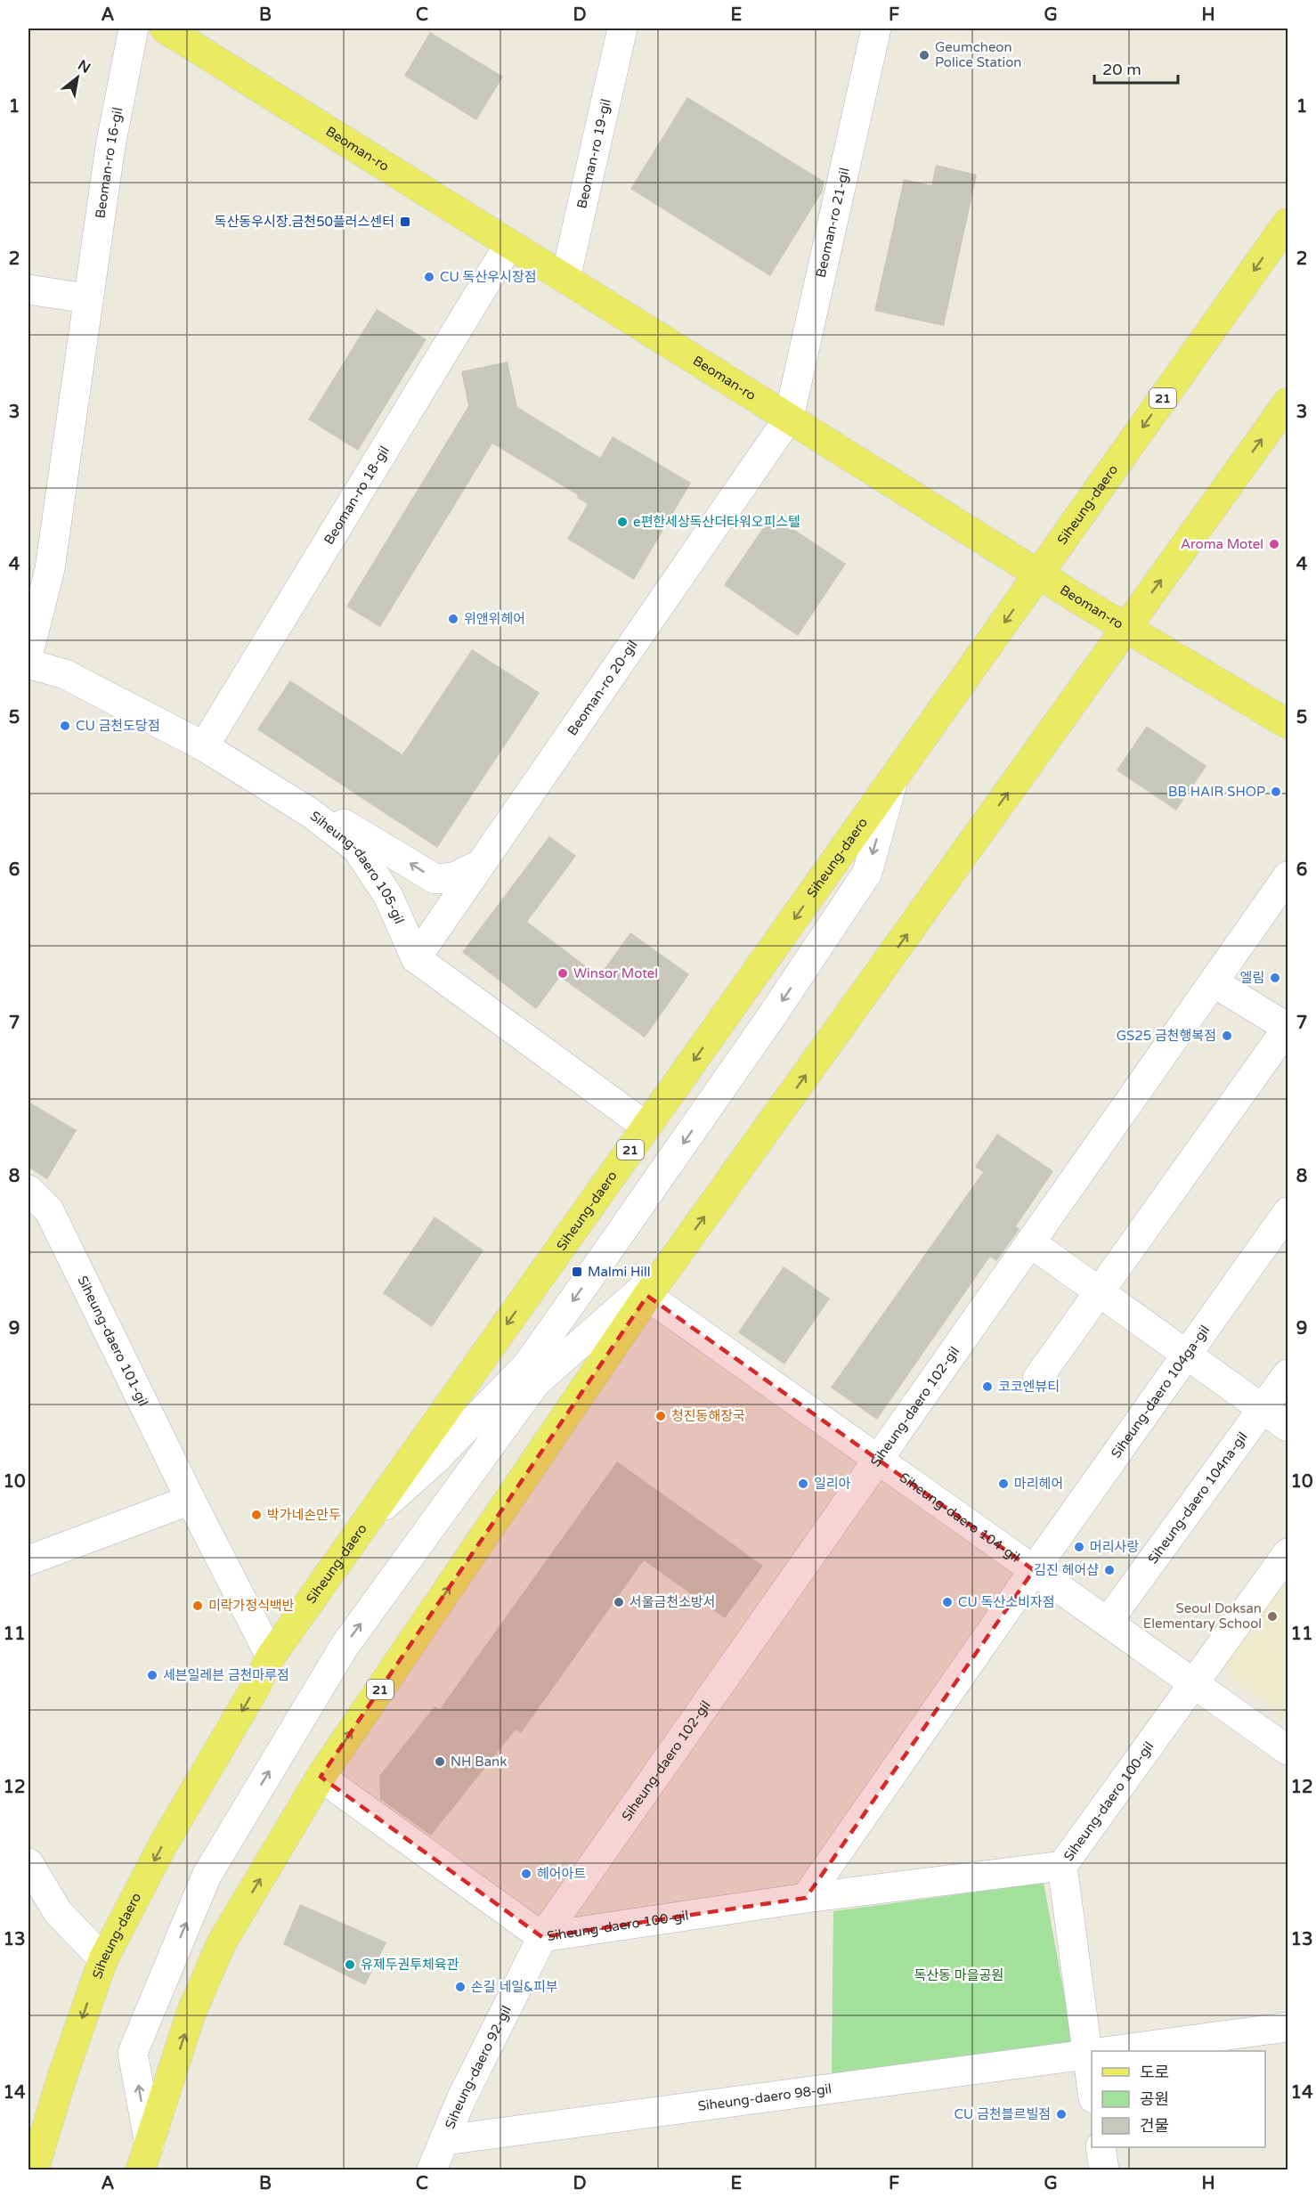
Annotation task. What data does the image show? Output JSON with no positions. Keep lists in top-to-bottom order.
{
  "streets": {
    "main road": ["Beoman-ro", "21", "Siheung-daero"],
    "street": [
      "Beoman-ro 19-gil",
      "Beoman-ro 16-gil",
      "Beoman-ro 21-gil",
      "Beoman-ro 18-gil",
      "Beoman-ro 20-gil",
      "Siheung-daero 105-gil",
      "Siheung-daero 101-gil",
      "Siheung-daero 104ga-gil",
      "Siheung-daero 102-gil",
      "Siheung-daero 104na-gil",
      "Siheung-daero 104-gil",
      "Siheung-daero 100-gil",
      "Siheung-daero 92-gil",
      "Siheung-daero 98-gil"
    ]
  },
  "crossings": [
    ["Beoman-ro", "Beoman-ro 19-gil"],
    ["Beoman-ro", "Beoman-ro 21-gil"],
    ["Beoman-ro", "21"],
    ["Beoman-ro", "Beoman-ro 18-gil"],
    ["Beoman-ro", "Siheung-daero"],
    ["Beoman-ro", "Beoman-ro 20-gil"],
    ["Beoman-ro 21-gil", "Beoman-ro 20-gil"],
    ["21", "Siheung-daero 104-gil"],
    ["21", "Siheung-daero 100-gil"],
    ["Beoman-ro 18-gil", "Siheung-daero 105-gil"],
    ["Siheung-daero", "Siheung-daero 105-gil"],
    ["Siheung-daero", "Siheung-daero 101-gil"],
    ["Beoman-ro 20-gil", "Siheung-daero 105-gil"],
    ["Siheung-daero 104ga-gil", "Siheung-daero 104-gil"],
    ["Siheung-daero 102-gil", "Siheung-daero 104-gil"],
    ["Siheung-daero 102-gil", "Siheung-daero 100-gil"],
    ["Siheung-daero 102-gil", "Siheung-daero 92-gil"],
    ["Siheung-daero 104na-gil", "Siheung-daero 104-gil"],
    ["Siheung-daero 104-gil", "Siheung-daero 100-gil"],
    ["Siheung-daero 100-gil", "Siheung-daero 92-gil"],
    ["Siheung-daero 92-gil", "Siheung-daero 98-gil"]
  ],
  "parks": ["독산동 마을공원"],
  "places": {
    "other": [
      "Geumcheon Police Station",
      "CU 독산우시장점",
      "e편한세상독산더타워오피스텔",
      "Aroma Motel",
      "위앤위헤어",
      "CU 금천도당점",
      "BB HAIR SHOP",
      "Winsor Motel",
      "엘림",
      "GS25 금천행복점",
      "코코엔뷰티",
      "청진동해장국",
      "일리아",
      "마리헤어",
      "박가네손만두",
      "머리사랑",
      "김진 헤어샵",
      "서울금천소방서",
      "CU 독산소비자점",
      "미락가정식백반",
      "Seoul Doksan Elementary School",
      "세븐일레븐 금천마루점",
      "NH Bank",
      "헤어아트",
      "유제두권투체육관",
      "손길 네일&피부",
      "CU 금천블르빌점"
    ],
    "transit": ["독산동우시장.금천50플러스센터", "Malmi Hill"]
  },
  "legend": ["도로", "공원", "건물"],
  "scale_bar": "20 m",
  "north": "top right",
  "grid": {
    "columns": [
      "A",
      "B",
      "C",
      "D",
      "E",
      "F",
      "G",
      "H"
    ],
    "rows": [
      "1",
      "2",
      "3",
      "4",
      "5",
      "6",
      "7",
      "8",
      "9",
      "10",
      "11",
      "12",
      "13",
      "14"
    ]
  }
}
